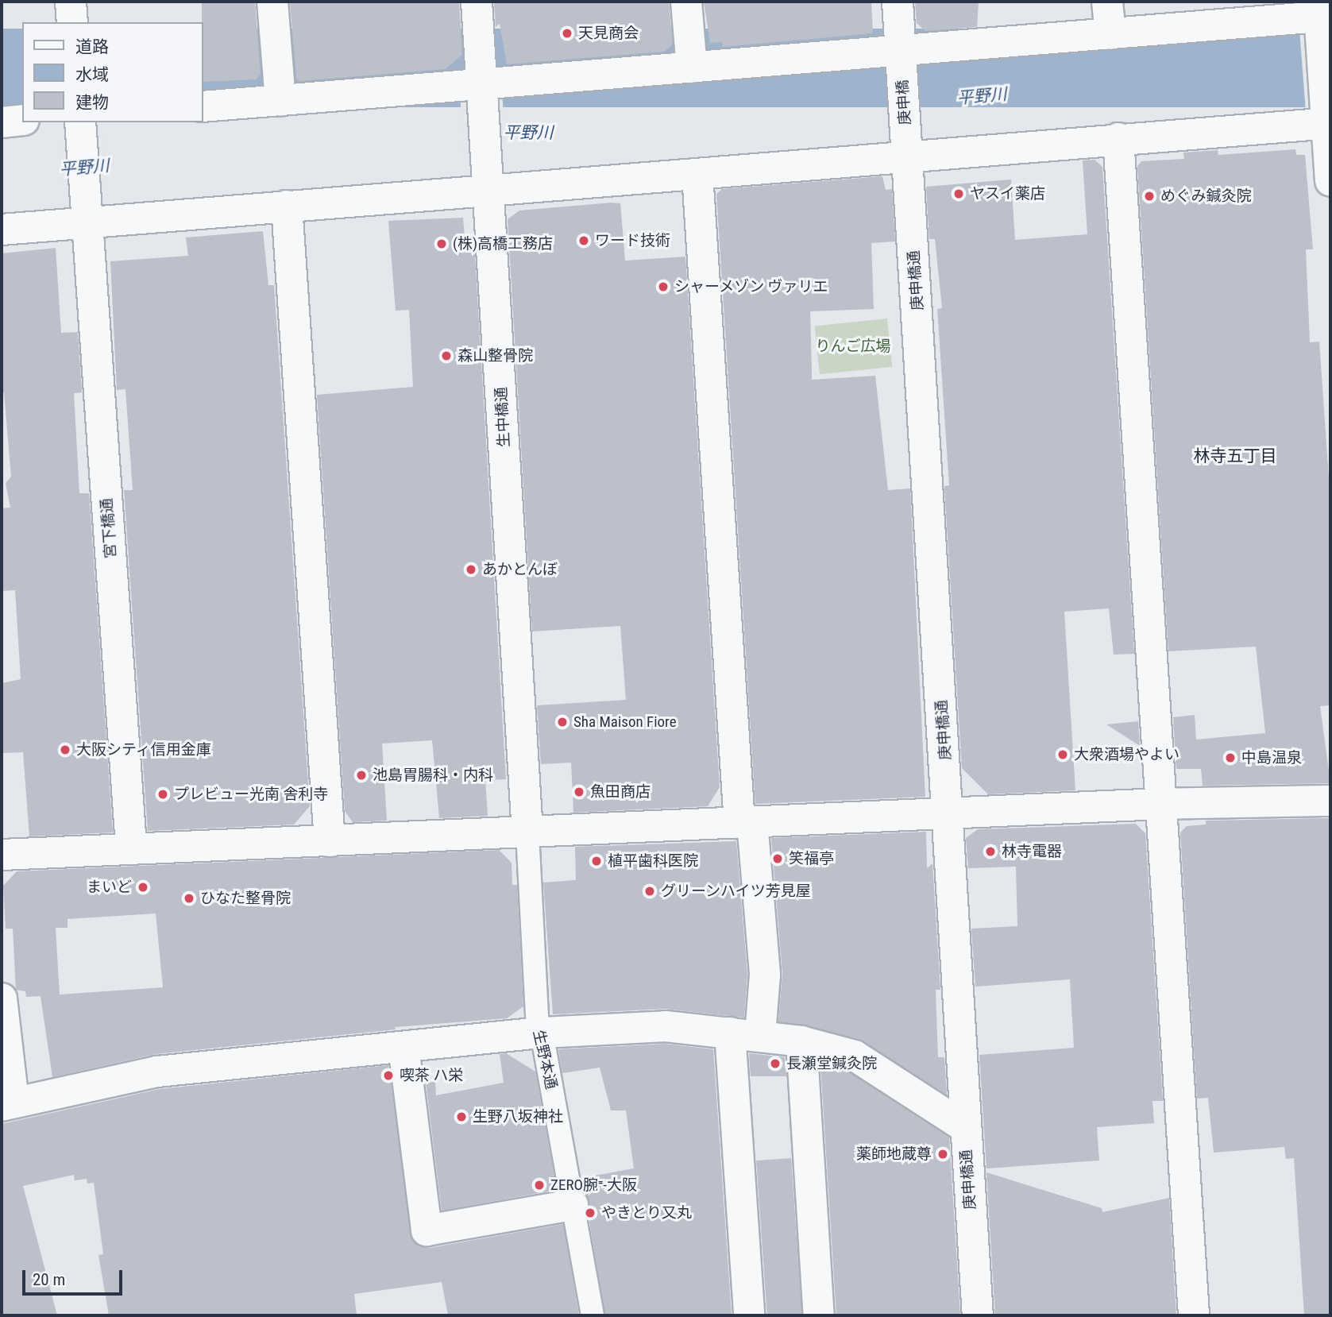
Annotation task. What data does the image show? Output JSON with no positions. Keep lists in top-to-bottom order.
{
  "streets": {
    "street": [
      "庚申橋",
      "庚申橋通",
      "生中橋通",
      "宮下橋通",
      "生野本通"
    ]
  },
  "crossings": [
    ["庚申橋", "庚申橋通"],
    ["生中橋通", "生野本通"]
  ],
  "districts": ["林寺五丁目"],
  "water": ["平野川"],
  "parks": ["りんご広場"],
  "places": [
    "天見商会",
    "ヤスイ薬店",
    "めぐみ鍼灸院",
    "ワード技術",
    "(株)高橋工務店",
    "シャーメゾン ヴァリエ",
    "森山整骨院",
    "あかとんぼ",
    "Sha Maison Fiore",
    "大阪シティ信用金庫",
    "大衆酒場やよい",
    "中島温泉",
    "池島胃腸科・内科",
    "魚田商店",
    "プレビュー光南 舎利寺",
    "林寺電器",
    "笑福亭",
    "植平歯科医院",
    "まいど",
    "グリーンハイツ芳見屋",
    "ひなた整骨院",
    "長瀬堂鍼灸院",
    "喫茶 ハ栄",
    "生野八坂神社",
    "薬師地蔵尊",
    "ZERO腕⁼-大阪",
    "やきとり又丸"
  ],
  "legend": ["道路", "水域", "建物"],
  "scale_bar": "20 m"
}
